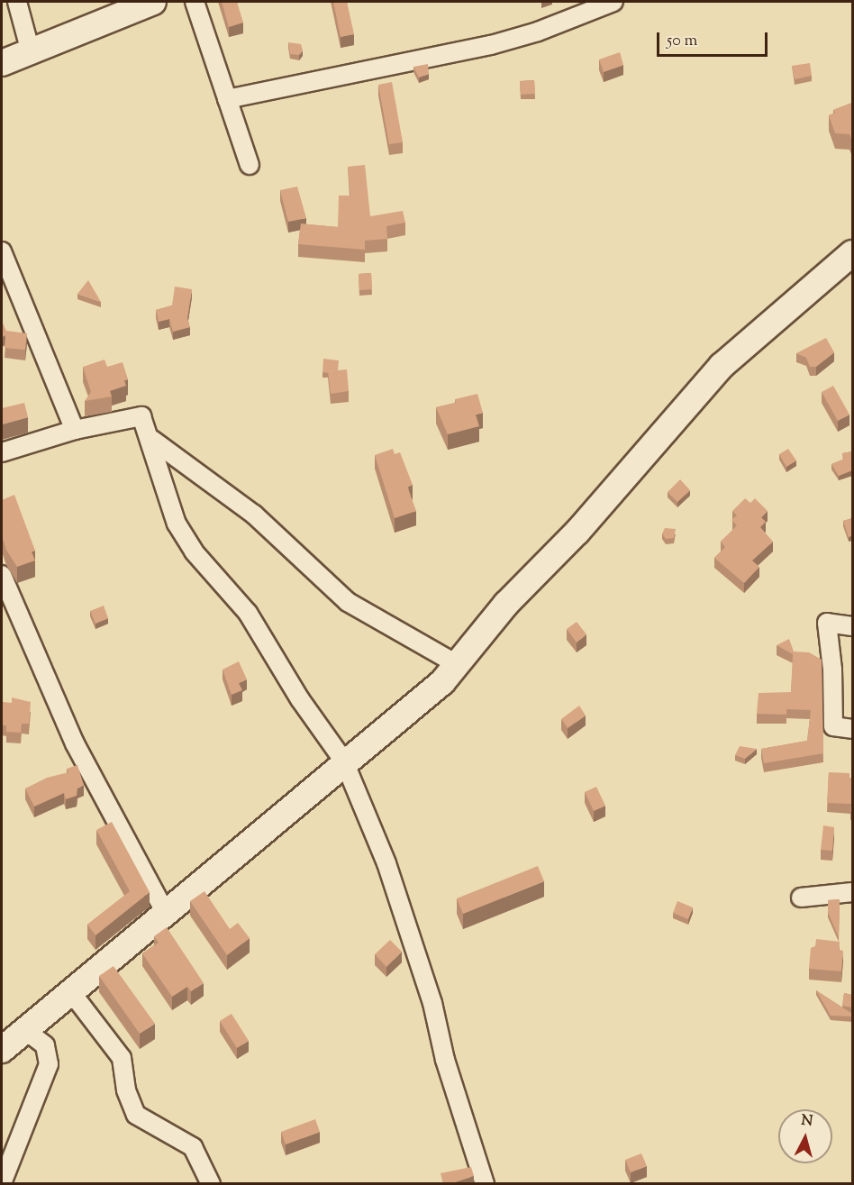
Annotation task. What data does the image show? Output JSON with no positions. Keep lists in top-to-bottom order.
{
  "scale_bar": "50 m",
  "north": "top"
}
